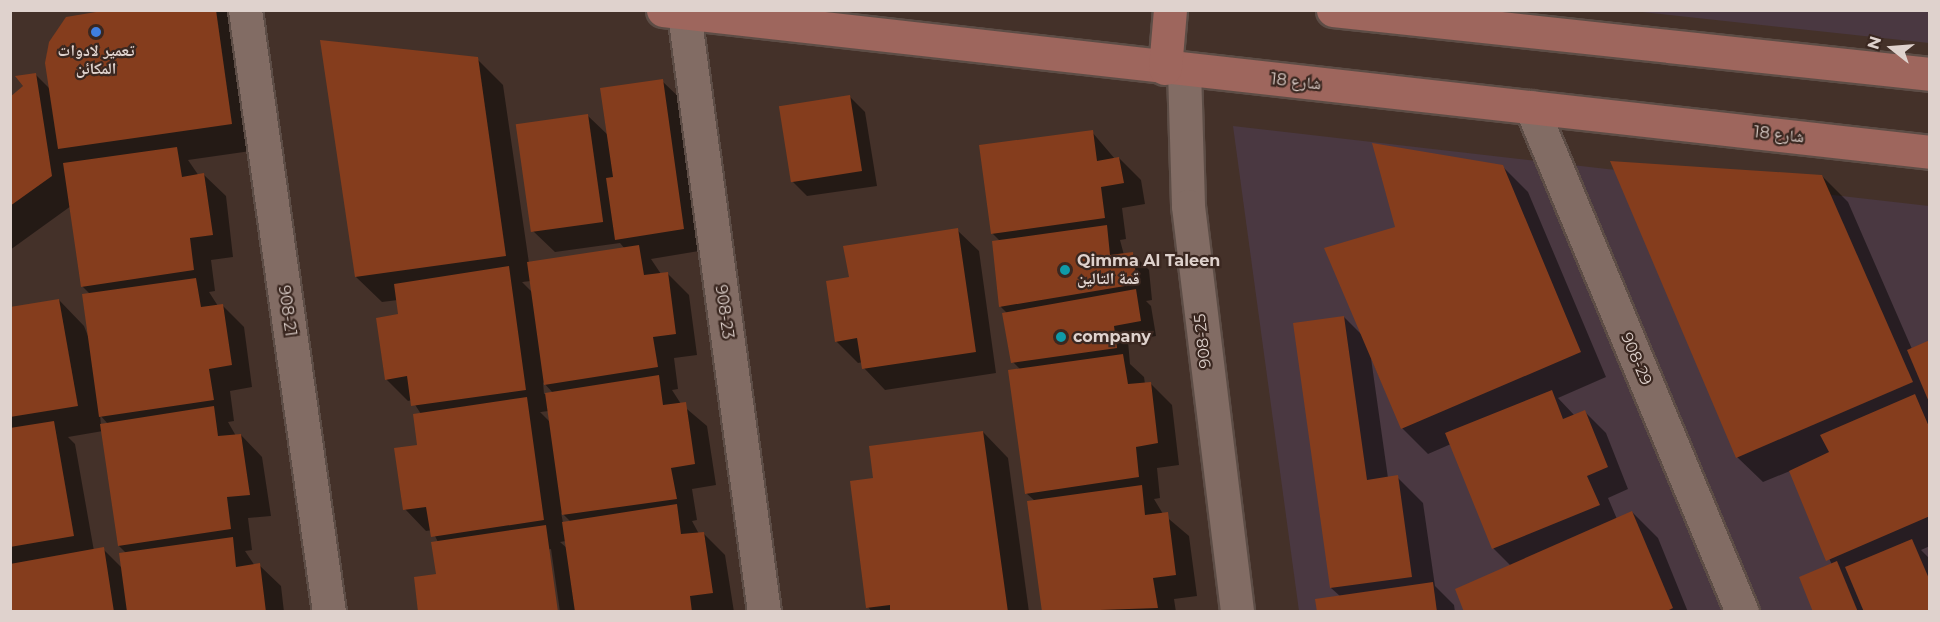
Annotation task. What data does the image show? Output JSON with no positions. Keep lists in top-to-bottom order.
{
  "streets": {
    "street": [
      "شارع 18",
      "908-21",
      "908-23",
      "908-25",
      "908-29"
    ]
  },
  "crossings": [
    ["شارع 18", "908-23"],
    ["شارع 18", "908-25"],
    ["شارع 18", "908-29"]
  ],
  "places": ["تعمير لادوات المكائن", "Qimma Al Taleen قمة التالين", "company"],
  "north": "left"
}
